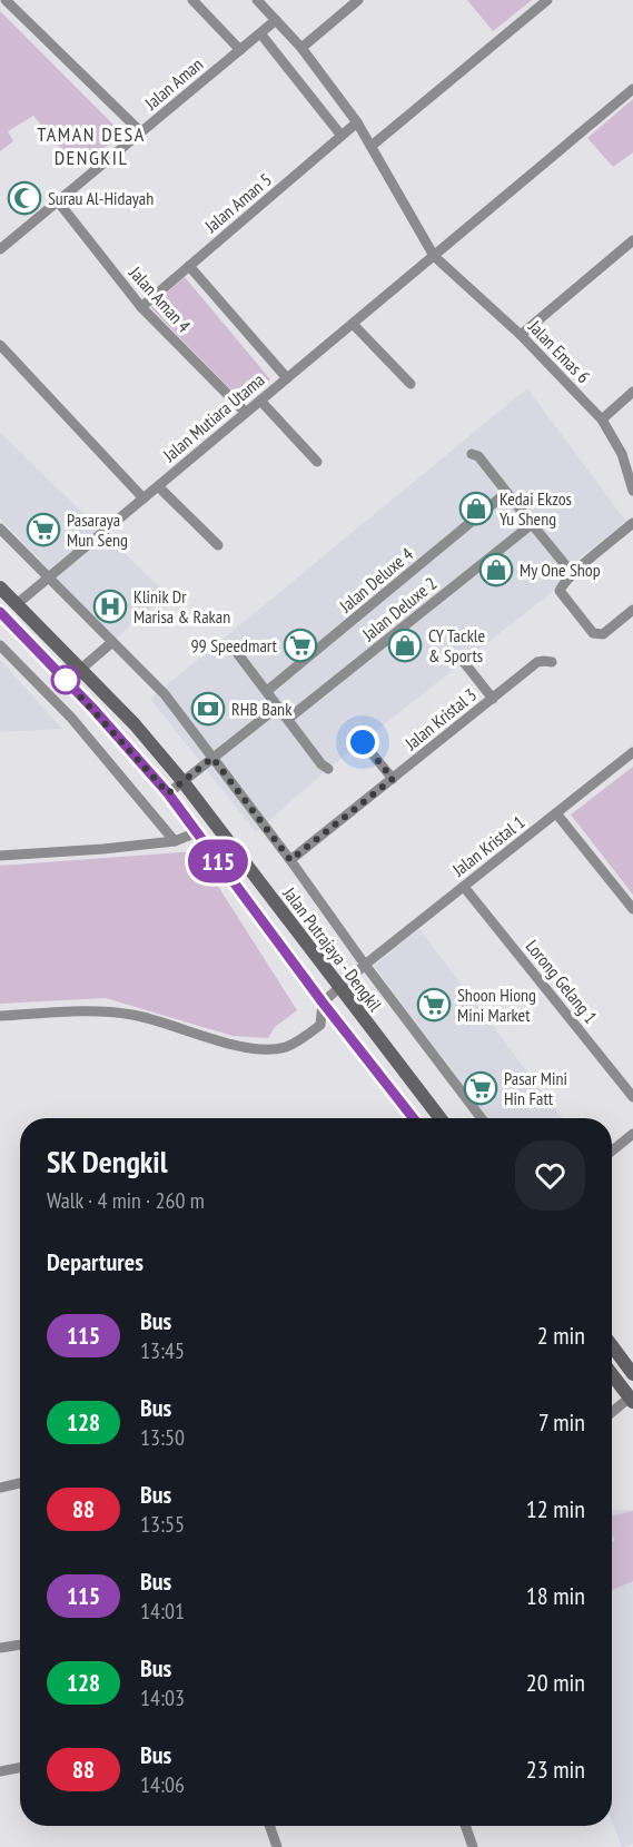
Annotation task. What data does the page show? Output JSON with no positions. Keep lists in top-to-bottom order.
{
  "streets": {
    "main road": ["Jalan Putrajaya - Dengkil"],
    "street": [
      "Jalan Aman",
      "Jalan Aman 5",
      "Jalan Aman 4",
      "Jalan Emas 6",
      "Jalan Mutiara Utama",
      "Jalan Deluxe 4",
      "Jalan Deluxe 2",
      "Jalan Kristal 3",
      "Jalan Kristal 1",
      "Lorong Gelang 1"
    ]
  },
  "crossings": [
    ["Jalan Aman", "Jalan Aman 4"],
    ["Jalan Aman", "Jalan Emas 6"],
    ["Jalan Aman 5", "Jalan Aman 4"],
    ["Jalan Aman 5", "Jalan Emas 6"],
    ["Jalan Aman 4", "Jalan Mutiara Utama"],
    ["Jalan Emas 6", "Jalan Mutiara Utama"],
    ["Jalan Mutiara Utama", "Jalan Putrajaya - Dengkil"],
    ["Jalan Kristal 1", "Jalan Putrajaya - Dengkil"],
    ["Jalan Kristal 1", "Lorong Gelang 1"]
  ],
  "districts": ["TAMAN DESA DENGKIL"],
  "places": {
    "mosque": ["Surau Al-Hidayah"],
    "shop": ["Kedai Ekzos Yu Sheng", "My One Shop", "CY Tackle & Sports"],
    "supermarket": [
      "Pasaraya Mun Seng",
      "99 Speedmart",
      "Shoon Hiong Mini Market",
      "Pasar Mini Hin Fatt"
    ],
    "hospital": ["Klinik Dr Marisa & Rakan"],
    "bank": ["RHB Bank"]
  },
  "lines": ["bus line 115"],
  "page": {
    "on_map": "115",
    "heading": [
      ["SK Dengkil", "Walk · 4 min · 260 m"],
      "Departures"
    ],
    "list": [
      {
        "mark": "115",
        "name": "Bus",
        "note": "13:45",
        "value": "2 min"
      },
      {
        "mark": "128",
        "name": "Bus",
        "note": "13:50",
        "value": "7 min"
      },
      {
        "mark": "88",
        "name": "Bus",
        "note": "13:55",
        "value": "12 min"
      },
      {
        "mark": "115",
        "name": "Bus",
        "note": "14:01",
        "value": "18 min"
      },
      {
        "mark": "128",
        "name": "Bus",
        "note": "14:03",
        "value": "20 min"
      },
      {
        "mark": "88",
        "name": "Bus",
        "note": "14:06",
        "value": "23 min"
      }
    ]
  }
}
